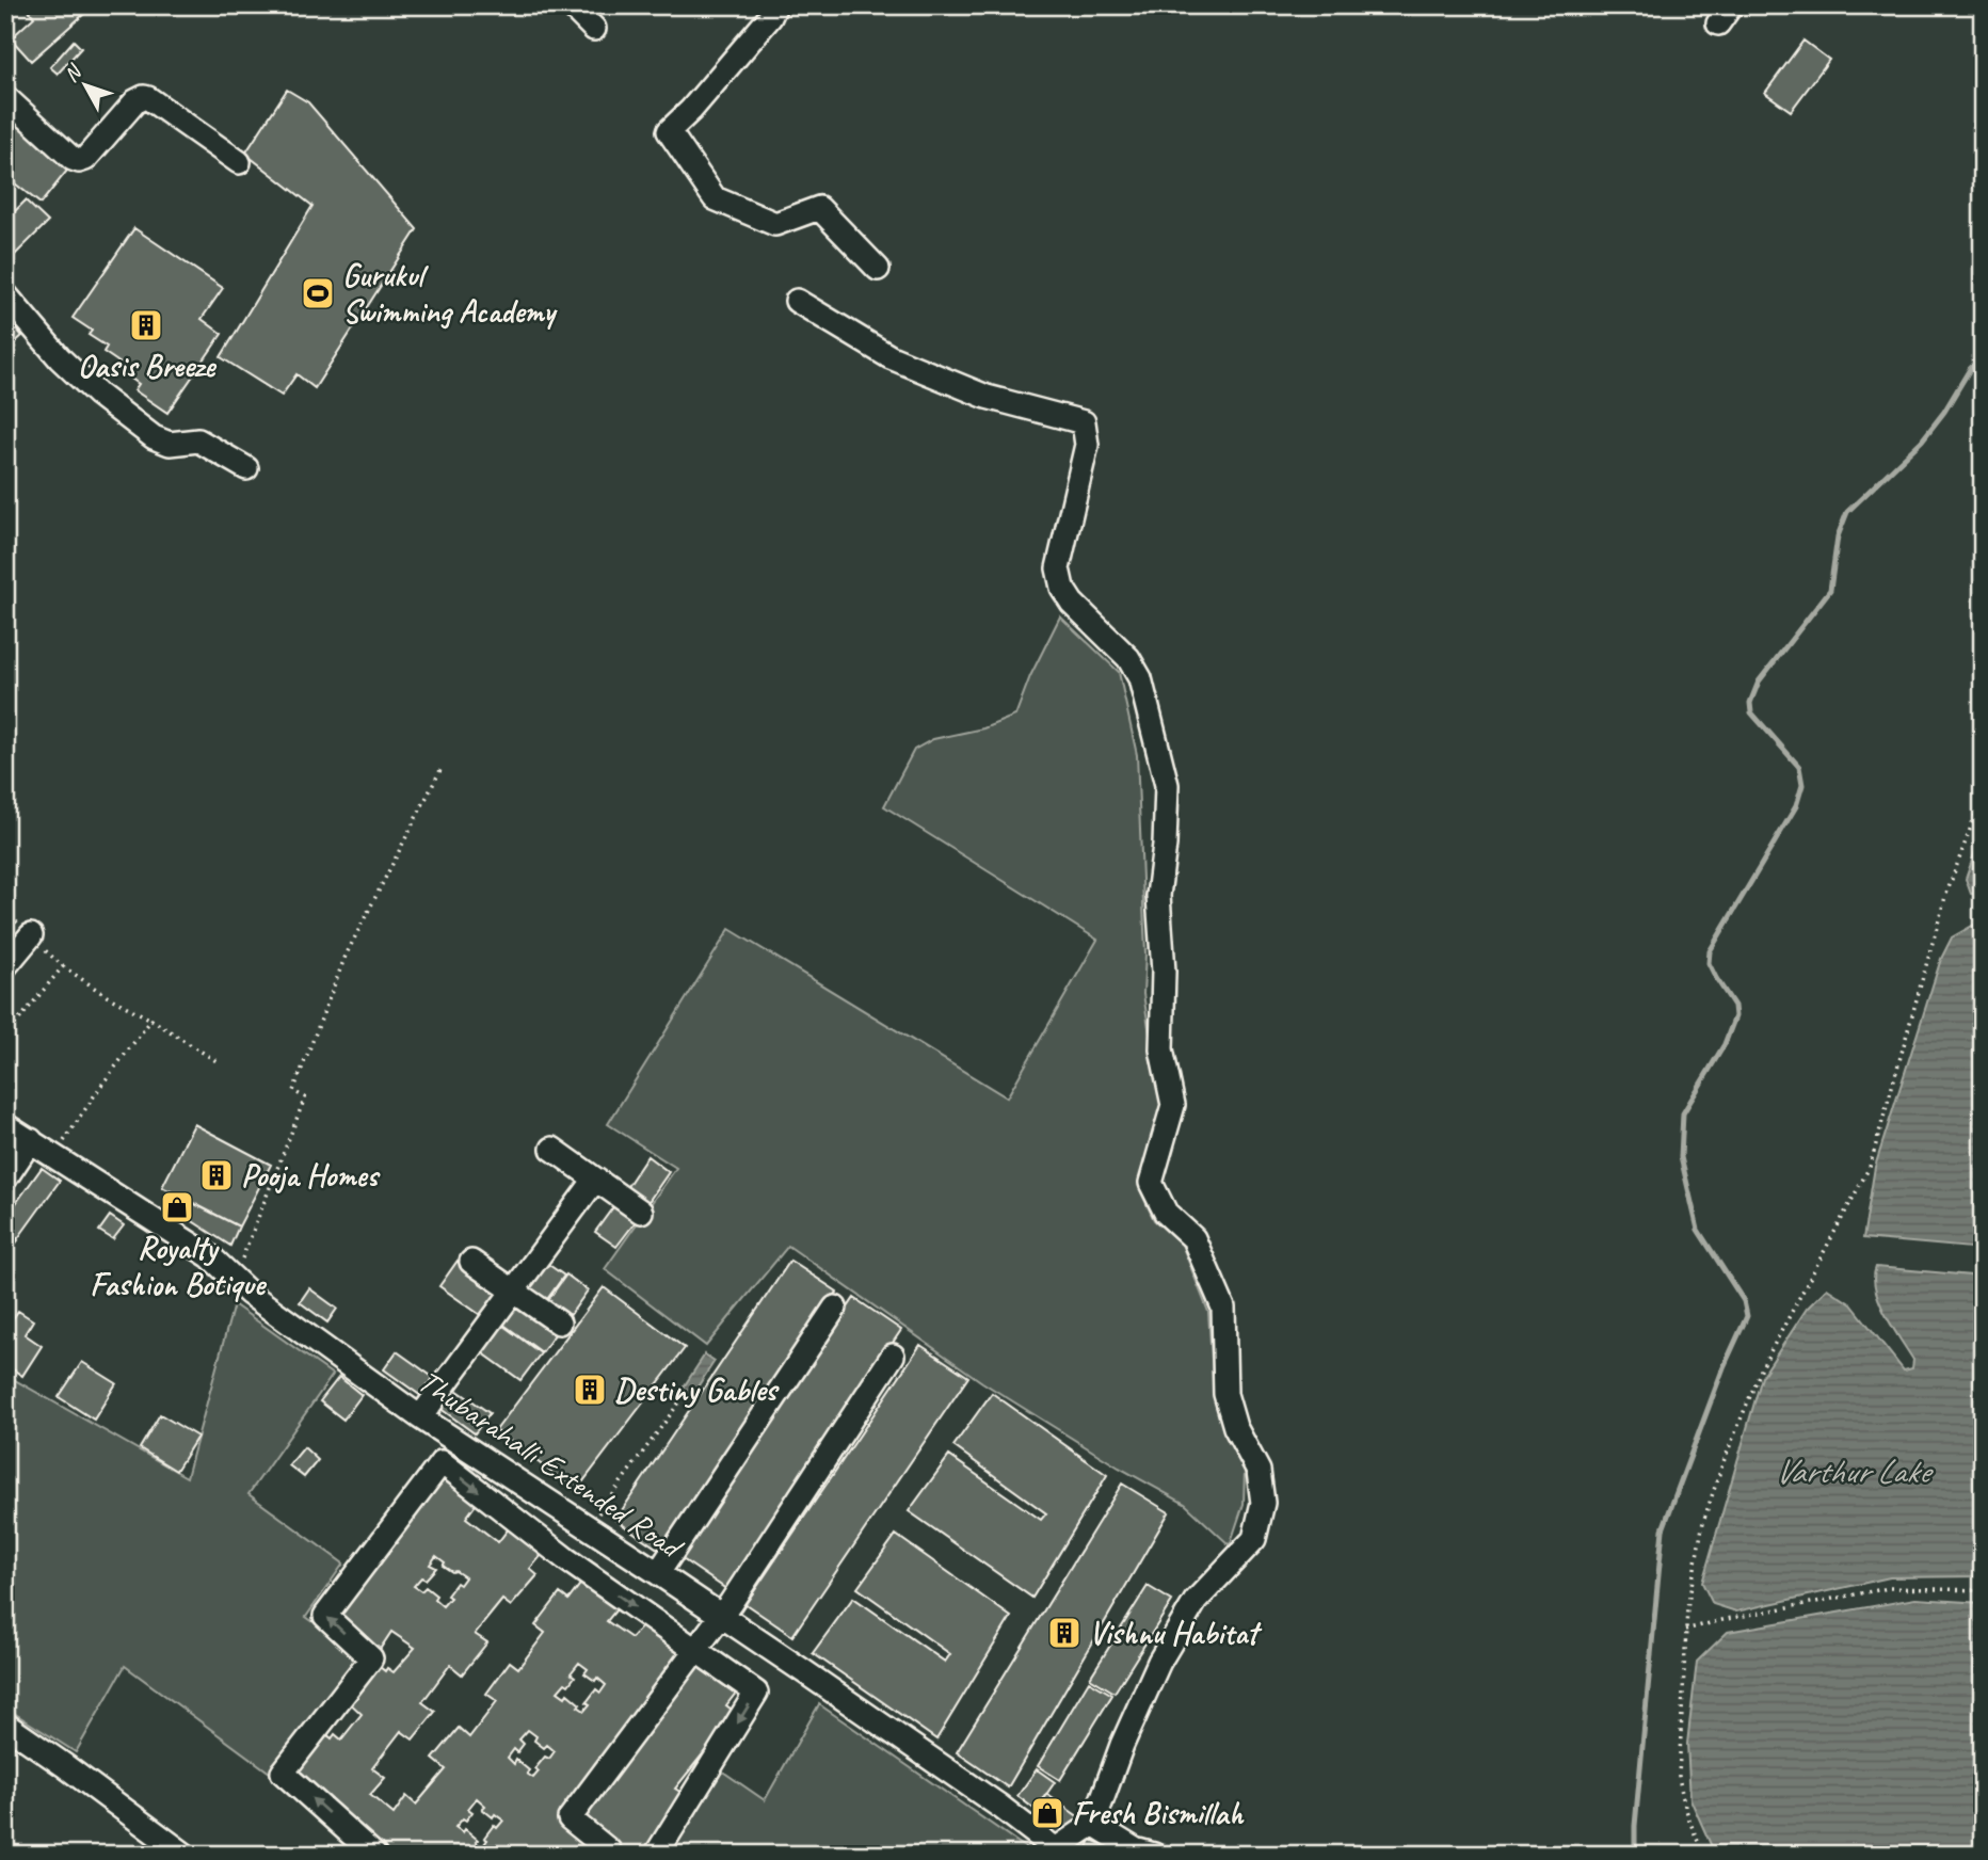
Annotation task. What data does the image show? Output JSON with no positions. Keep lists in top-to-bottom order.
{
  "streets": {
    "street": ["Thubarahalli Extended Road"]
  },
  "water": ["Varthur Lake"],
  "places": {
    "sports": ["Gurukul Swimming Academy"],
    "building": [
      "Oasis Breeze",
      "Pooja Homes",
      "Destiny Gables",
      "Vishnu Habitat"
    ],
    "shop": ["Royalty Fashion Botique", "Fresh Bismillah"]
  },
  "north": "top left"
}
